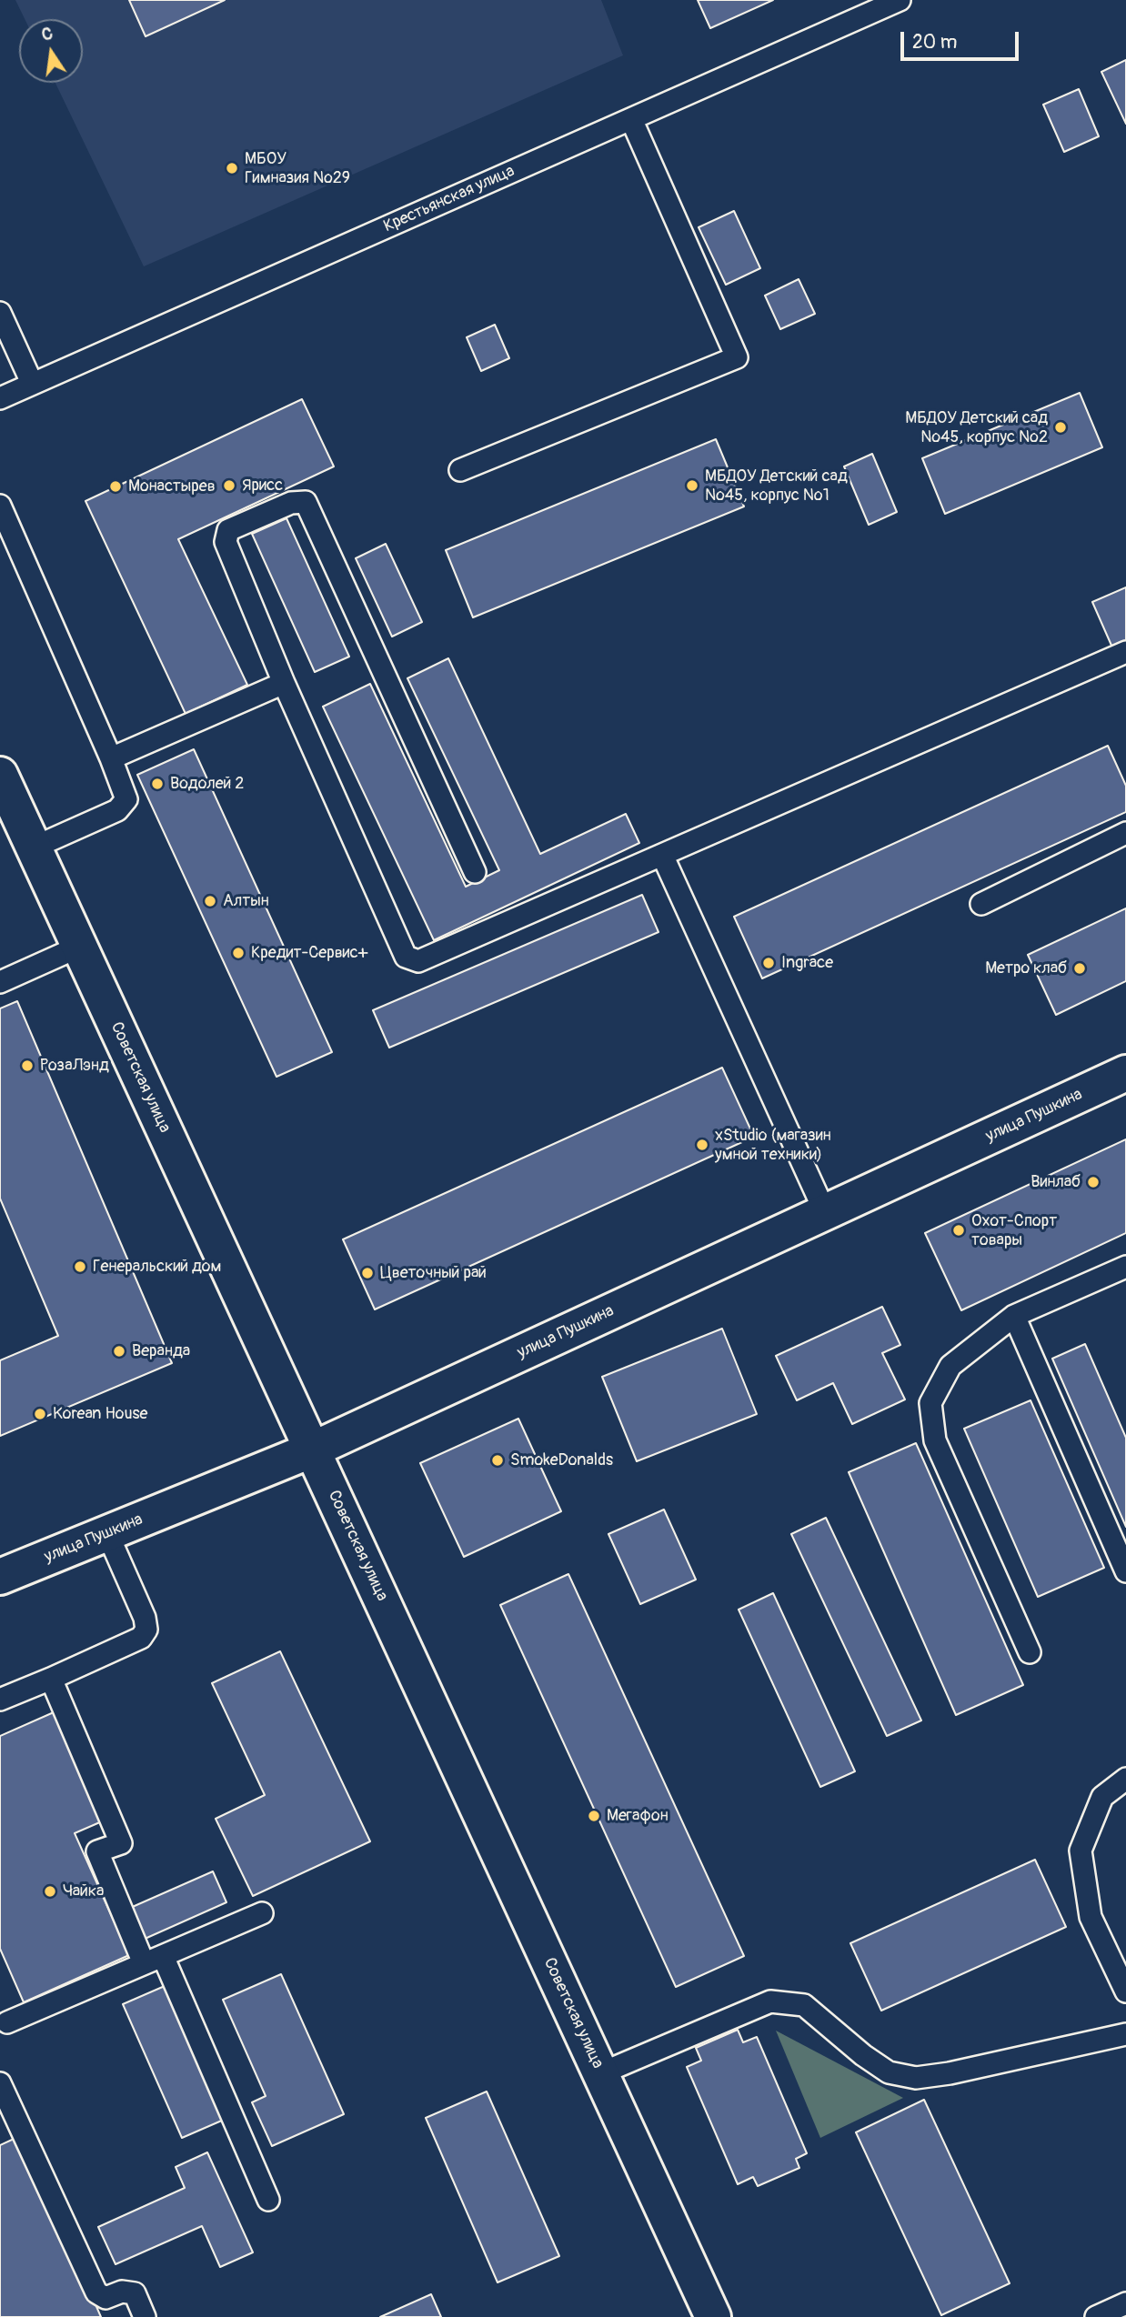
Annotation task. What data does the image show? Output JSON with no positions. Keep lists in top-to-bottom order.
{
  "streets": {
    "main road": ["Советская улица", "улица Пушкина"],
    "lane": ["Крестьянская улица"]
  },
  "crossings": [
    ["Советская улица", "улица Пушкина"]
  ],
  "places": [
    "МБОУ Гимназия №29",
    "МБДОУ Детский сад №45, корпус №2",
    "Ярисс",
    "МБДОУ Детский сад №45, корпус №1",
    "Монастырев",
    "Водолей 2",
    "Алтын",
    "Кредит-Сервис+",
    "Ingrace",
    "Метро клаб",
    "РозаЛэнд",
    "xStudio (магазин умной техники)",
    "Винлаб",
    "Охот-Спорт товары",
    "Генеральский дом",
    "Цветочный рай",
    "Веранда",
    "Korean House",
    "SmokeDonalds",
    "Мегафон",
    "Чайка"
  ],
  "scale_bar": "20 m",
  "north": "top"
}
